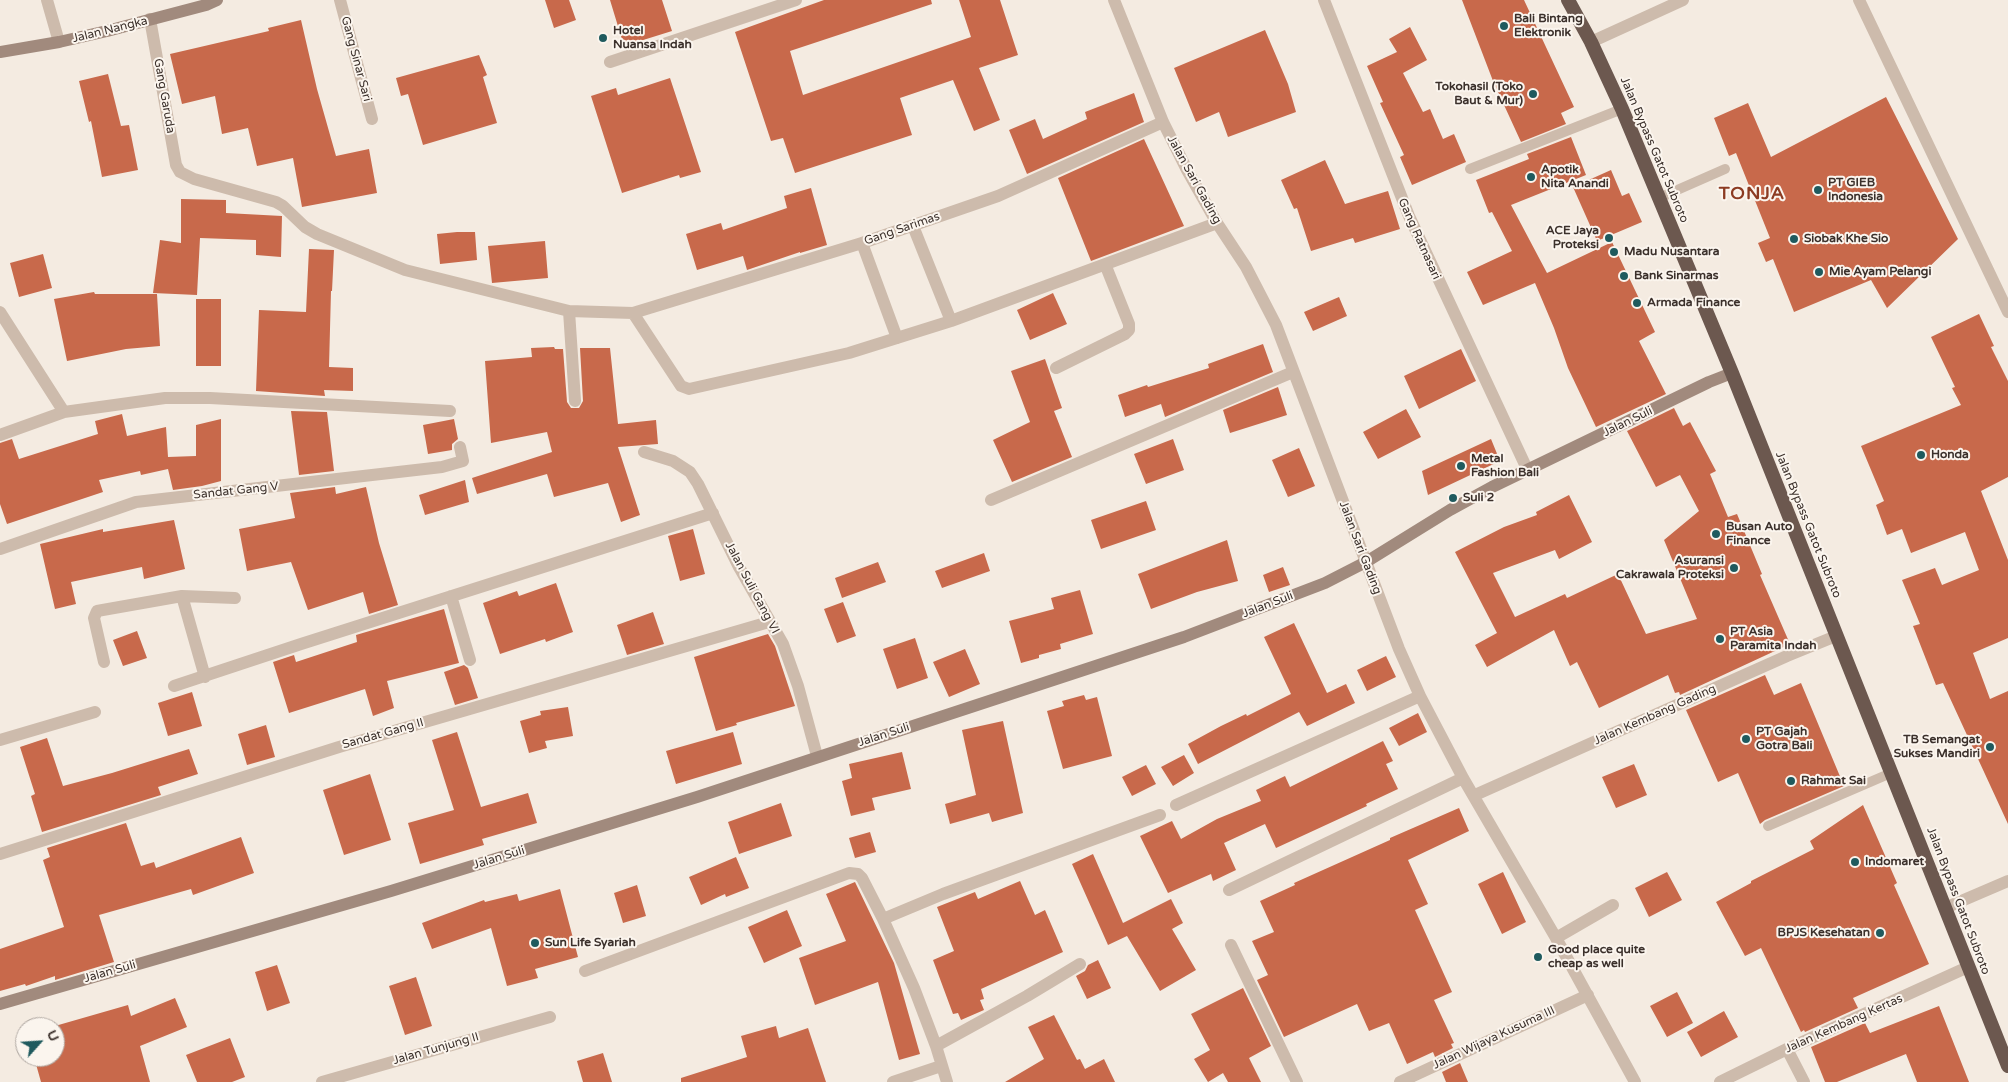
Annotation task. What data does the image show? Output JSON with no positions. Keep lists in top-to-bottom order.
{
  "streets": {
    "highway": ["Jalan Bypass Gatot Subroto"],
    "main road": ["Jalan Nangka", "Jalan Suli"],
    "street": [
      "Gang Sinar Sari",
      "Gang Garuda",
      "Jalan Sari Gading",
      "Gang Sarimas",
      "Gang Ratnasari",
      "Sandat Gang V",
      "Jalan Suli Gang VI",
      "Jalan Kembang Gading",
      "Sandat Gang II",
      "Jalan Kembang Kertas",
      "Jalan Wijaya Kusuma III",
      "Jalan Tunjung II"
    ]
  },
  "crossings": [
    ["Jalan Nangka", "Gang Garuda"],
    ["Gang Garuda", "Gang Sarimas"],
    ["Jalan Bypass Gatot Subroto", "Jalan Suli"],
    ["Jalan Bypass Gatot Subroto", "Jalan Kembang Gading"],
    ["Jalan Bypass Gatot Subroto", "Jalan Kembang Kertas"],
    ["Jalan Sari Gading", "Gang Sarimas"],
    ["Jalan Sari Gading", "Jalan Suli"],
    ["Jalan Sari Gading", "Jalan Kembang Gading"],
    ["Jalan Sari Gading", "Jalan Wijaya Kusuma III"],
    ["Gang Ratnasari", "Jalan Suli"],
    ["Jalan Suli", "Jalan Suli Gang VI"],
    ["Jalan Suli Gang VI", "Sandat Gang II"]
  ],
  "districts": ["TONJA"],
  "places": [
    "Bali Bintang Elektronik",
    "Hotel Nuansa Indah",
    "Tokohasil (Toko Baut & Mur)",
    "Apotik Nita Anandi",
    "PT GIEB Indonesia",
    "ACE Jaya Proteksi",
    "Siobak Khe Sio",
    "Madu Nusantara",
    "Mie Ayam Pelangi",
    "Bank Sinarmas",
    "Armada Finance",
    "Honda",
    "Metal Fashion Bali",
    "Suli 2",
    "Busan Auto Finance",
    "Asuransi Cakrawala Proteksi",
    "PT Asia Paramita Indah",
    "PT Gajah Gotra Bali",
    "TB Semangat Sukses Mandiri",
    "Rahmat Sai",
    "Indomaret",
    "BPJS Kesehatan",
    "Sun Life Syariah",
    "Good place quite cheap as well"
  ],
  "north": "top right"
}
